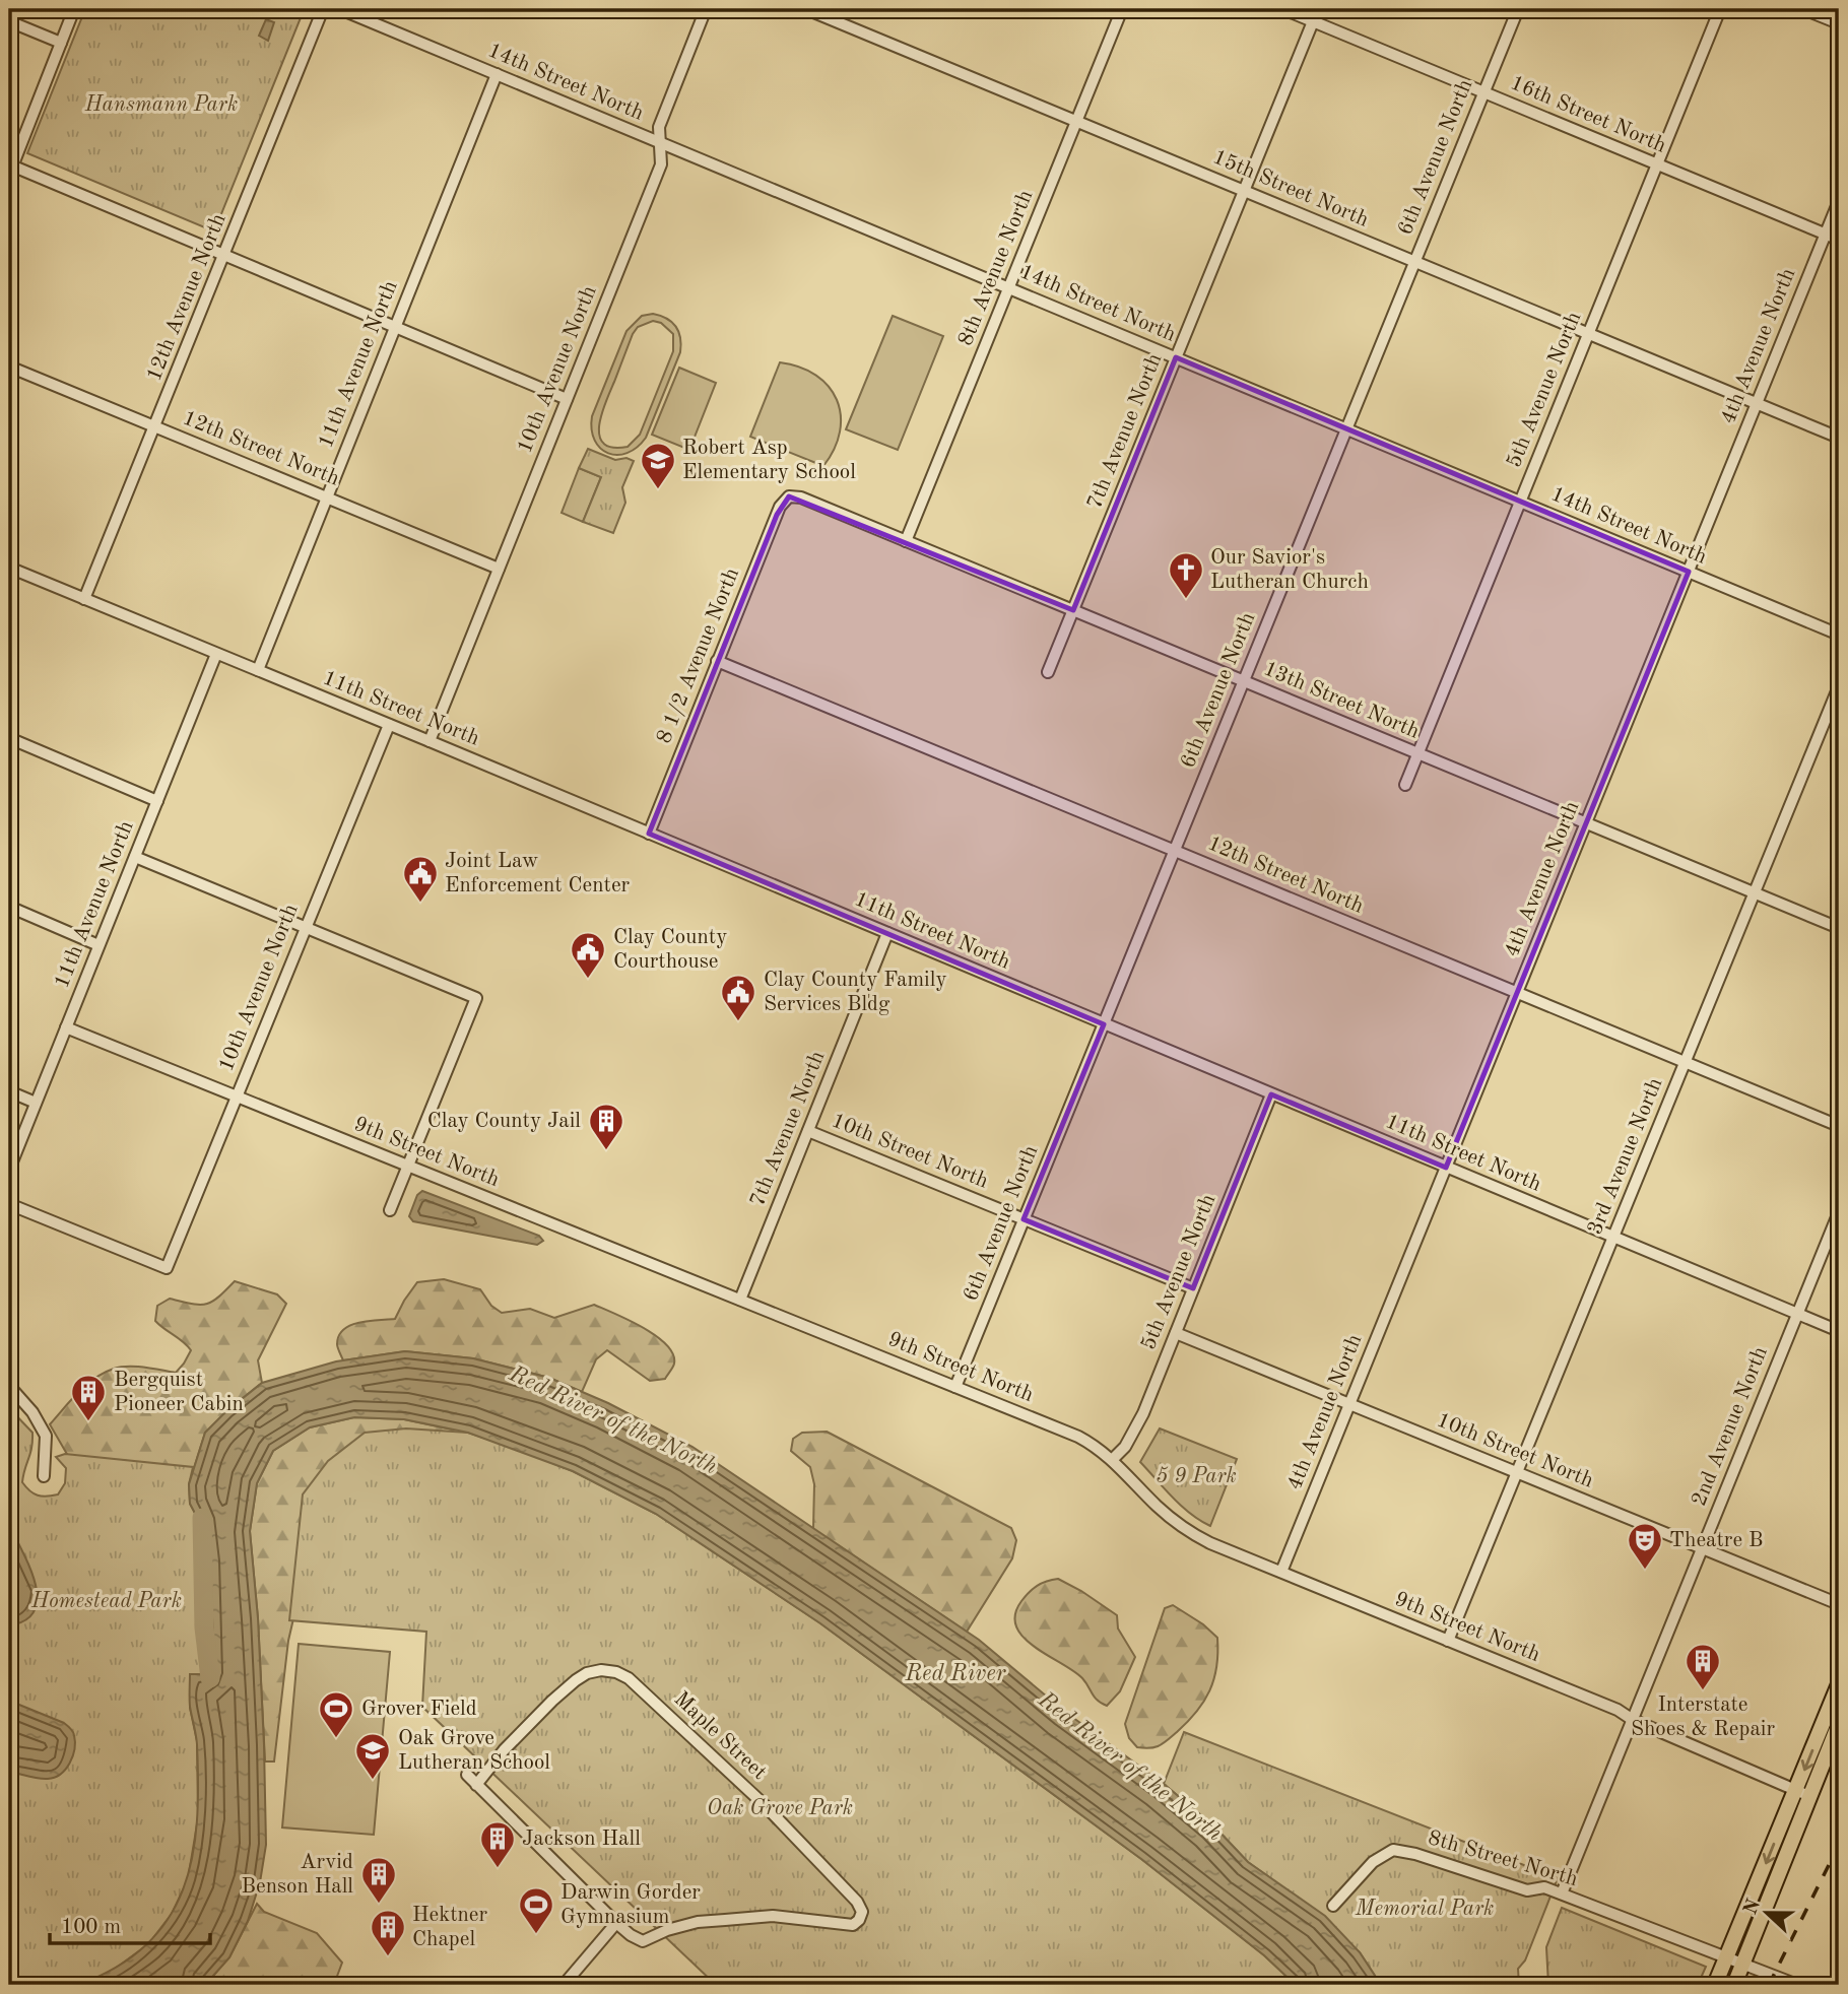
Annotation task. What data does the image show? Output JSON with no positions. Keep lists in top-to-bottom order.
{
  "streets": {
    "street": [
      "14th Street North",
      "16th Street North",
      "6th Avenue North",
      "15th Street North",
      "8th Avenue North",
      "12th Avenue North",
      "4th Avenue North",
      "11th Avenue North",
      "10th Avenue North",
      "5th Avenue North",
      "7th Avenue North",
      "12th Street North",
      "8 1/2 Avenue North",
      "13th Street North",
      "11th Street North",
      "10th Street North",
      "9th Street North",
      "3rd Avenue North",
      "2nd Avenue North",
      "Maple Street",
      "8th Street North"
    ]
  },
  "crossings": [
    ["14th Street North", "6th Avenue North"],
    ["14th Street North", "8th Avenue North"],
    ["14th Street North", "4th Avenue North"],
    ["14th Street North", "11th Avenue North"],
    ["14th Street North", "10th Avenue North"],
    ["14th Street North", "5th Avenue North"],
    ["14th Street North", "7th Avenue North"],
    ["16th Street North", "6th Avenue North"],
    ["16th Street North", "4th Avenue North"],
    ["16th Street North", "5th Avenue North"],
    ["16th Street North", "7th Avenue North"],
    ["6th Avenue North", "15th Street North"],
    ["6th Avenue North", "12th Street North"],
    ["6th Avenue North", "13th Street North"],
    ["6th Avenue North", "11th Street North"],
    ["6th Avenue North", "10th Street North"],
    ["6th Avenue North", "9th Street North"],
    ["15th Street North", "8th Avenue North"],
    ["15th Street North", "4th Avenue North"],
    ["15th Street North", "5th Avenue North"],
    ["15th Street North", "7th Avenue North"],
    ["8th Avenue North", "13th Street North"],
    ["12th Avenue North", "12th Street North"],
    ["12th Avenue North", "11th Street North"],
    ["4th Avenue North", "12th Street North"],
    ["4th Avenue North", "13th Street North"],
    ["4th Avenue North", "11th Street North"],
    ["4th Avenue North", "10th Street North"],
    ["4th Avenue North", "9th Street North"],
    ["11th Avenue North", "12th Street North"],
    ["11th Avenue North", "11th Street North"],
    ["11th Avenue North", "9th Street North"],
    ["10th Avenue North", "12th Street North"],
    ["10th Avenue North", "11th Street North"],
    ["10th Avenue North", "9th Street North"],
    ["5th Avenue North", "13th Street North"],
    ["5th Avenue North", "11th Street North"],
    ["5th Avenue North", "10th Street North"],
    ["5th Avenue North", "9th Street North"],
    ["7th Avenue North", "13th Street North"],
    ["7th Avenue North", "11th Street North"],
    ["7th Avenue North", "10th Street North"],
    ["7th Avenue North", "9th Street North"],
    ["12th Street North", "8 1/2 Avenue North"],
    ["12th Street North", "3rd Avenue North"],
    ["8 1/2 Avenue North", "13th Street North"],
    ["8 1/2 Avenue North", "11th Street North"],
    ["13th Street North", "3rd Avenue North"],
    ["11th Street North", "3rd Avenue North"],
    ["11th Street North", "2nd Avenue North"],
    ["10th Street North", "3rd Avenue North"],
    ["10th Street North", "2nd Avenue North"],
    ["9th Street North", "3rd Avenue North"],
    ["9th Street North", "2nd Avenue North"],
    ["2nd Avenue North", "8th Street North"]
  ],
  "water": ["Red River of the North", "Red River"],
  "parks": [
    "Hansmann Park",
    "5 9 Park",
    "Homestead Park",
    "Oak Grove Park",
    "Memorial Park"
  ],
  "places": {
    "school or university": ["Robert Asp Elementary School", "Oak Grove Lutheran School"],
    "church": ["Our Savior's Lutheran Church"],
    "public building": ["Joint Law Enforcement Center", "Clay County Courthouse", "Clay County Family Services Bldg"],
    "building": [
      "Clay County Jail",
      "Bergquist Pioneer Cabin",
      "Interstate Shoes & Repair",
      "Jackson Hall",
      "Arvid Benson Hall",
      "Hektner Chapel"
    ],
    "theatre": ["Theatre B"],
    "sports": ["Grover Field", "Darwin Gorder Gymnasium"]
  },
  "scale_bar": "100 m",
  "north": "left"
}
